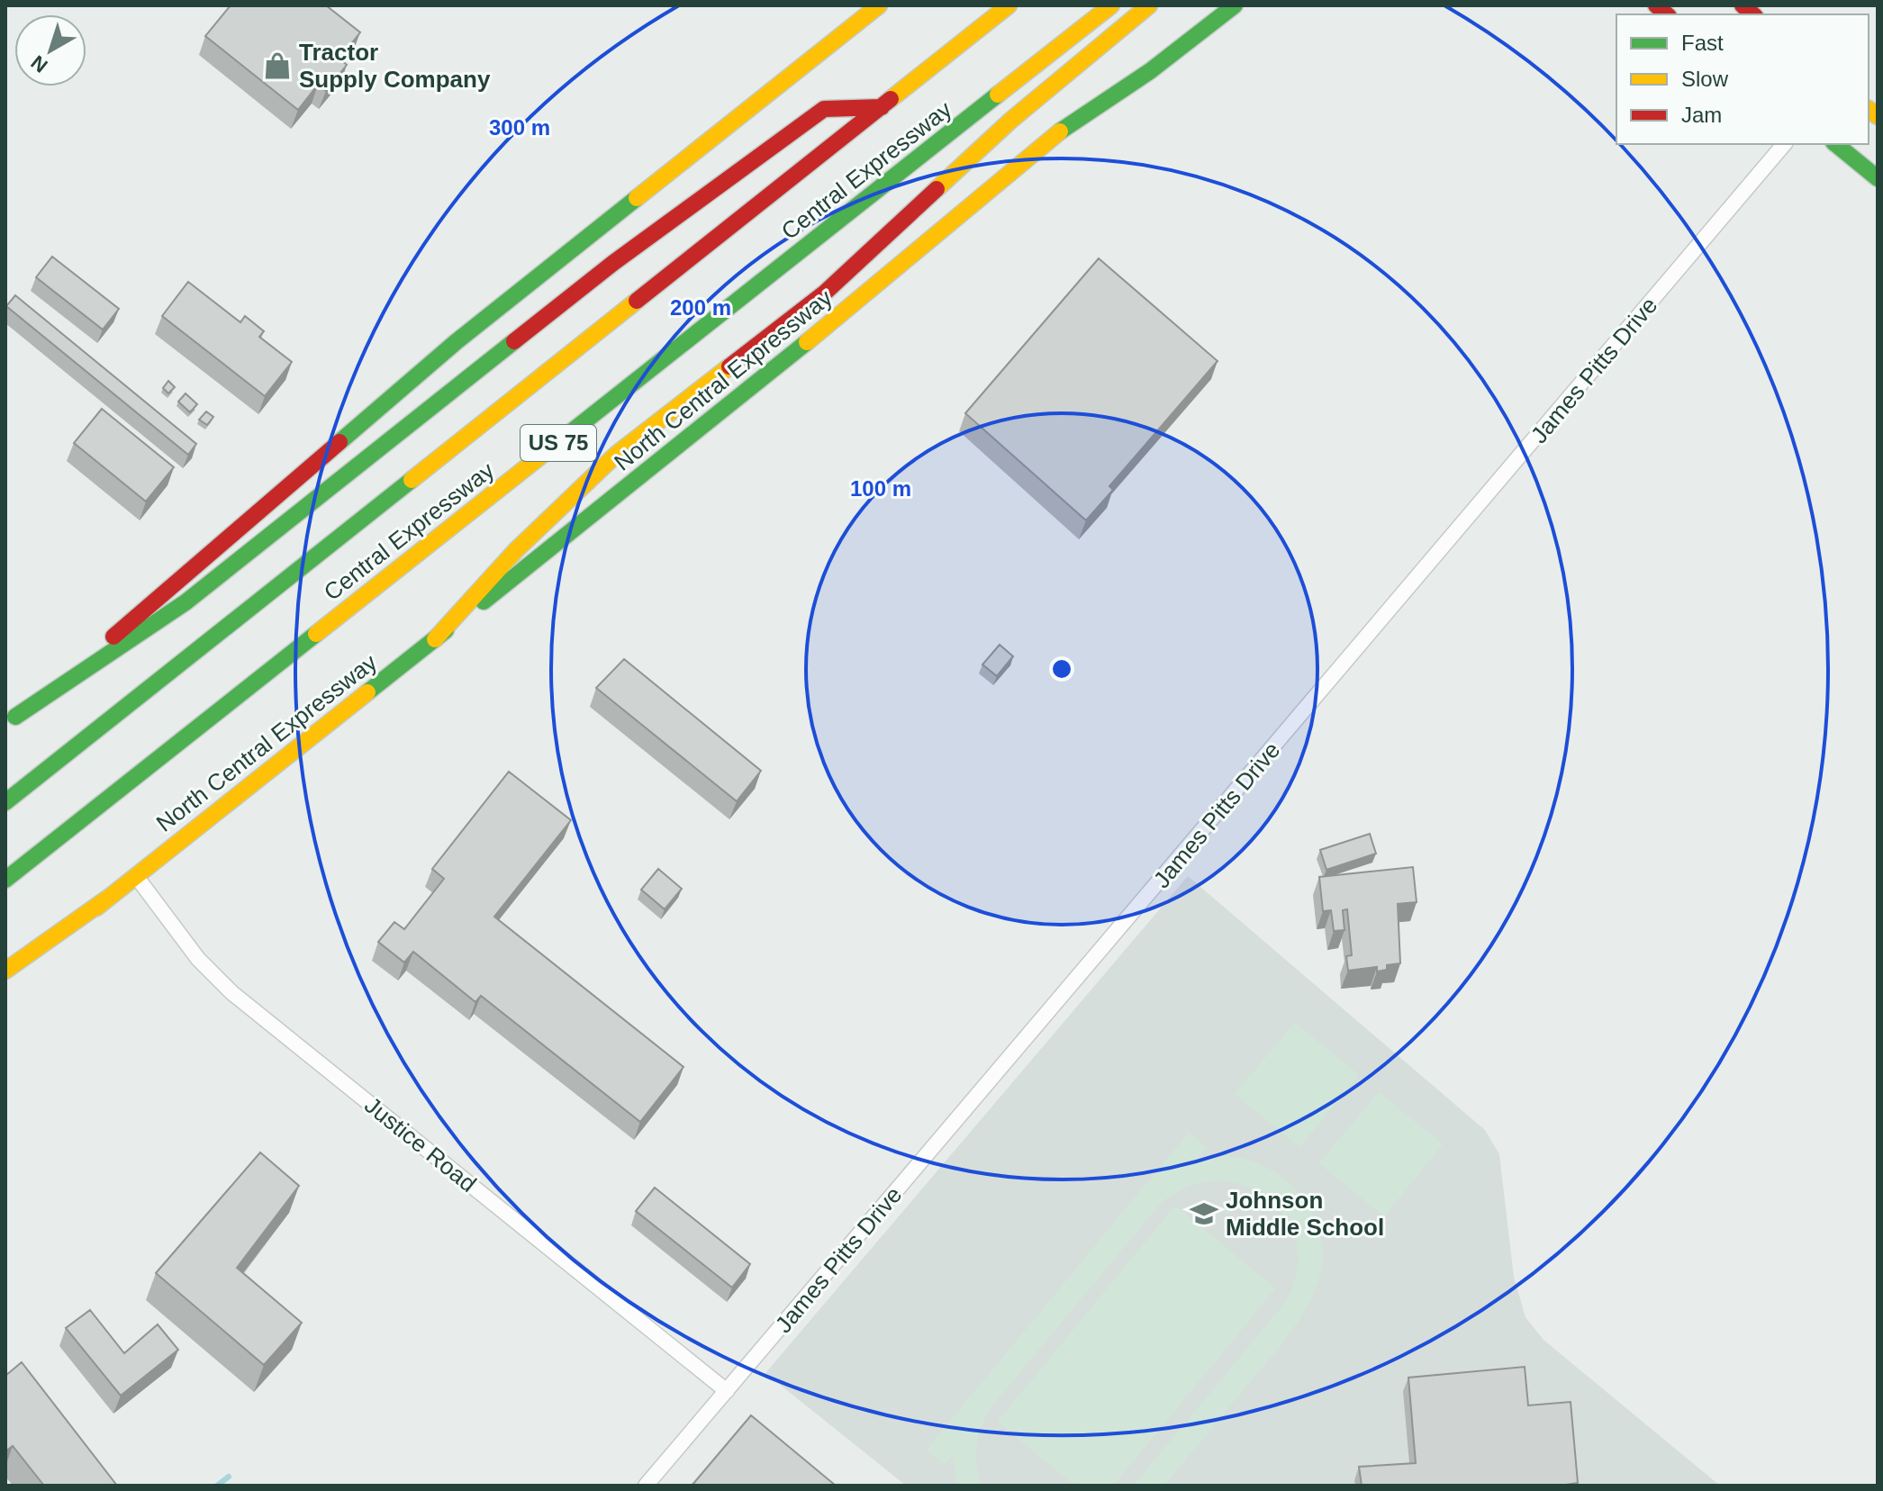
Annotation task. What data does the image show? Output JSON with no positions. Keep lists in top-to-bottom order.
{
  "streets": {
    "main road": ["Central Expressway", "North Central Expressway", "US 75"],
    "street": ["James Pitts Drive", "Justice Road"]
  },
  "crossings": [
    ["James Pitts Drive", "Justice Road"],
    ["North Central Expressway", "Justice Road"]
  ],
  "places": {
    "shop": ["Tractor Supply Company"],
    "school or university": ["Johnson Middle School"]
  },
  "legend": ["Fast", "Slow", "Jam"],
  "north": "bottom left",
  "rings": ["300 m", "200 m", "100 m"]
}
